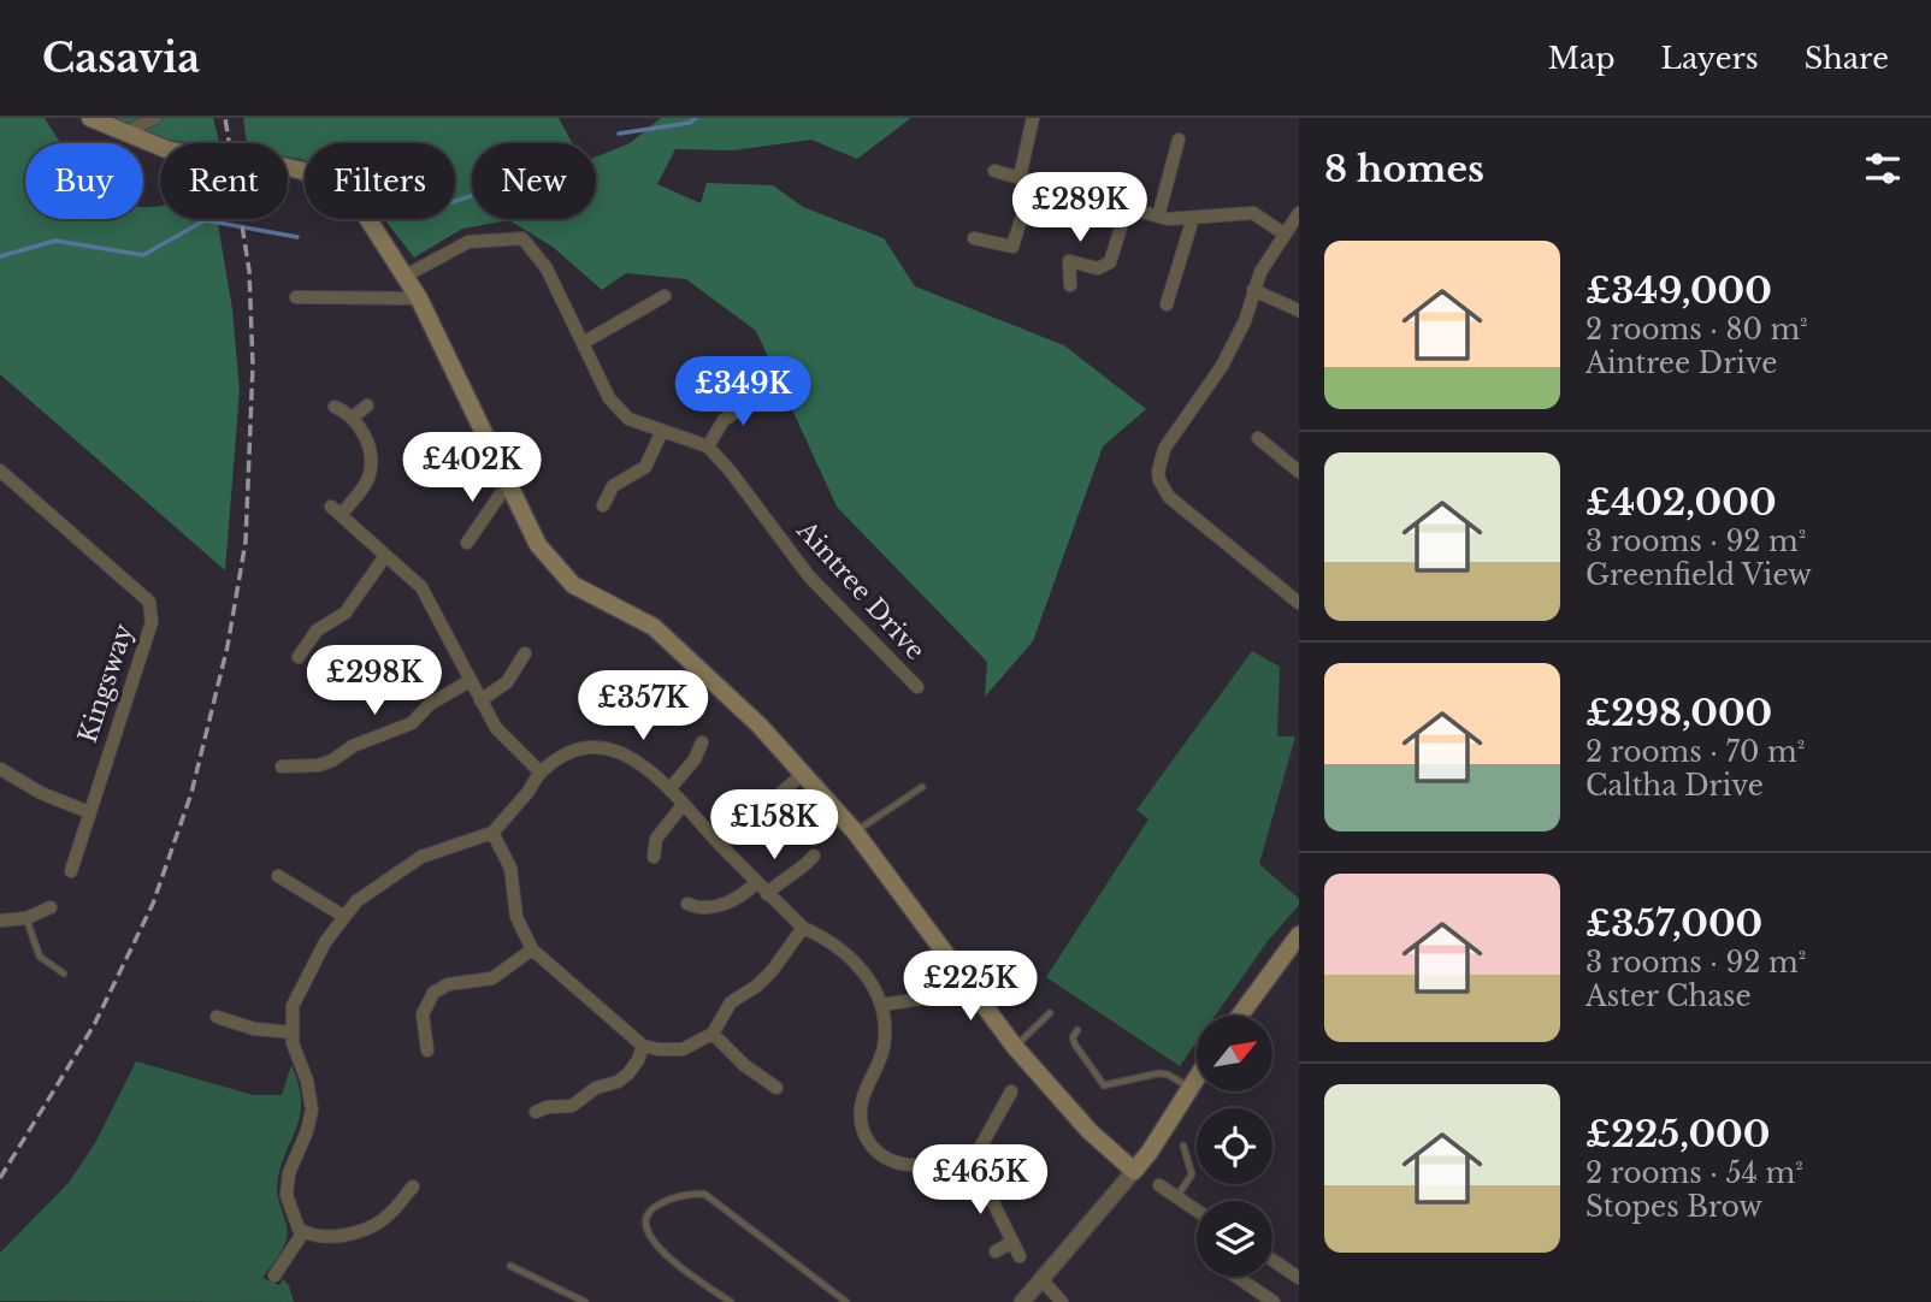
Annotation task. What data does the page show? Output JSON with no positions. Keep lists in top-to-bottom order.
{
  "streets": {
    "street": ["Aintree Drive", "Kingsway"]
  },
  "north": "top right",
  "page": {
    "header": "Casavia",
    "nav": ["Map", "Layers", "Share"],
    "heading": "8 homes",
    "chip": [
      "Buy",
      "Rent",
      "Filters",
      "New"
    ],
    "price": [
      "£289K",
      "£349K",
      "£402K",
      "£298K",
      "£357K",
      "£158K",
      "£225K",
      "£465K"
    ],
    "list": [
      {
        "name": "£349,000",
        "note": "2 rooms · 80 m² · Aintree Drive"
      },
      {
        "name": "£402,000",
        "note": "3 rooms · 92 m² · Greenfield View"
      },
      {
        "name": "£298,000",
        "note": "2 rooms · 70 m² · Caltha Drive"
      },
      {
        "name": "£357,000",
        "note": "3 rooms · 92 m² · Aster Chase"
      },
      {
        "name": "£225,000",
        "note": "2 rooms · 54 m² · Stopes Brow"
      }
    ]
  }
}
